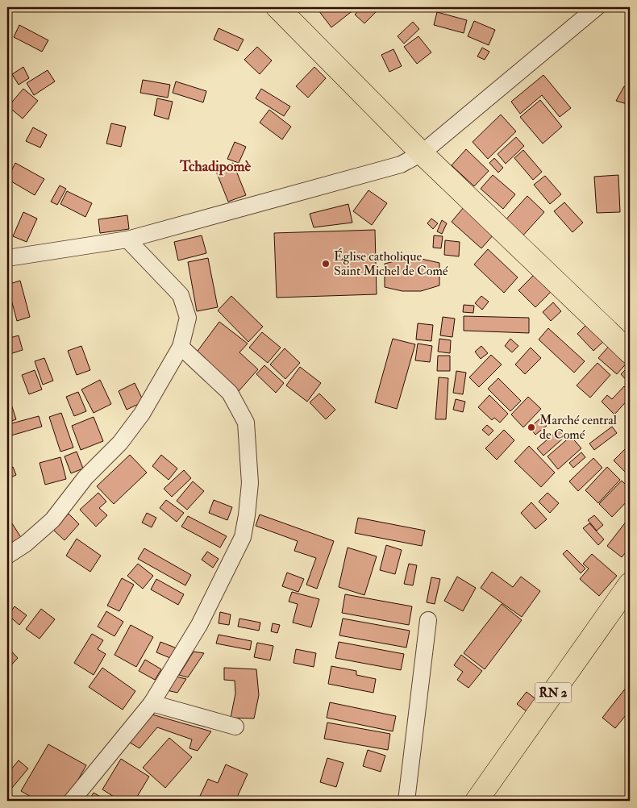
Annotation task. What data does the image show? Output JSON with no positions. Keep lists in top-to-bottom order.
{
  "streets": {
    "main road": ["RN 2"]
  },
  "districts": ["Tchadipomè"],
  "places": ["Église catholique Saint Michel de Comé", "Marché central de Comé"]
}
